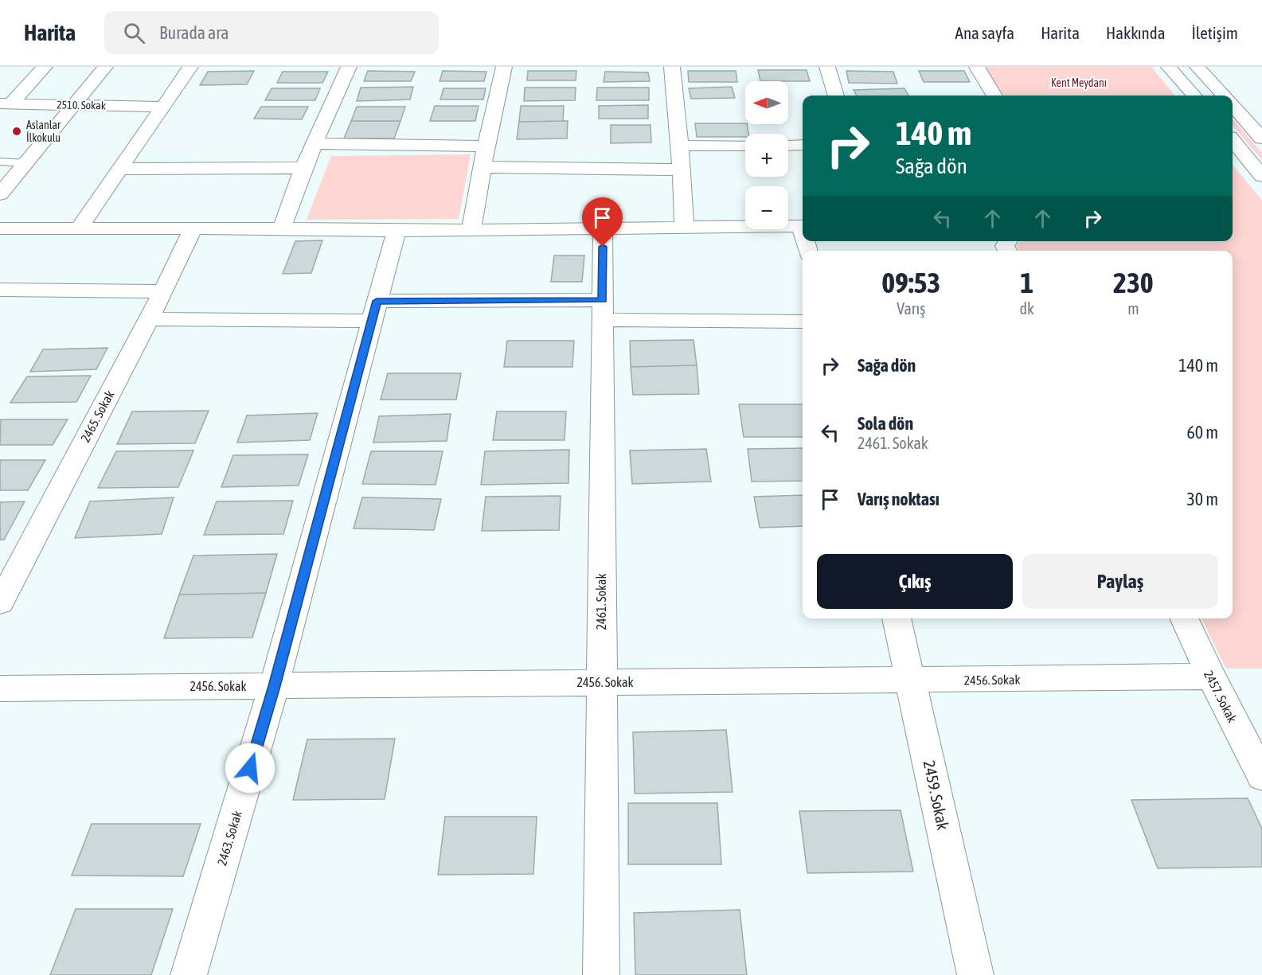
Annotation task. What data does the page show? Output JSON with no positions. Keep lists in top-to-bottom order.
{
  "streets": {
    "street": [
      "2510. Sokak",
      "2465. Sokak",
      "2461. Sokak",
      "2456. Sokak",
      "2457. Sokak",
      "2459. Sokak",
      "2463. Sokak"
    ]
  },
  "crossings": [
    ["2461. Sokak", "2456. Sokak"],
    ["2456. Sokak", "2457. Sokak"],
    ["2456. Sokak", "2459. Sokak"],
    ["2456. Sokak", "2463. Sokak"]
  ],
  "parks": ["Kent Meydanı"],
  "places": ["Aslanlar İlkokulu"],
  "north": "left",
  "page": {
    "header": "Harita",
    "search": "Burada ara",
    "nav": [
      "Ana sayfa",
      "Harita",
      "Hakkında",
      "İletişim"
    ],
    "map_buttons": ["+", "−"],
    "turn": ["140 m", "Sağa dön"],
    "eta": [
      "09:53",
      "Varış",
      "1",
      "dk",
      "230",
      "m"
    ],
    "list": [
      {
        "name": "Sağa dön",
        "value": "140 m"
      },
      {
        "name": "Sola dön",
        "note": "2461. Sokak",
        "value": "60 m"
      },
      {
        "name": "Varış noktası",
        "value": "30 m"
      }
    ],
    "buttons": ["Çıkış", "Paylaş"]
  }
}
